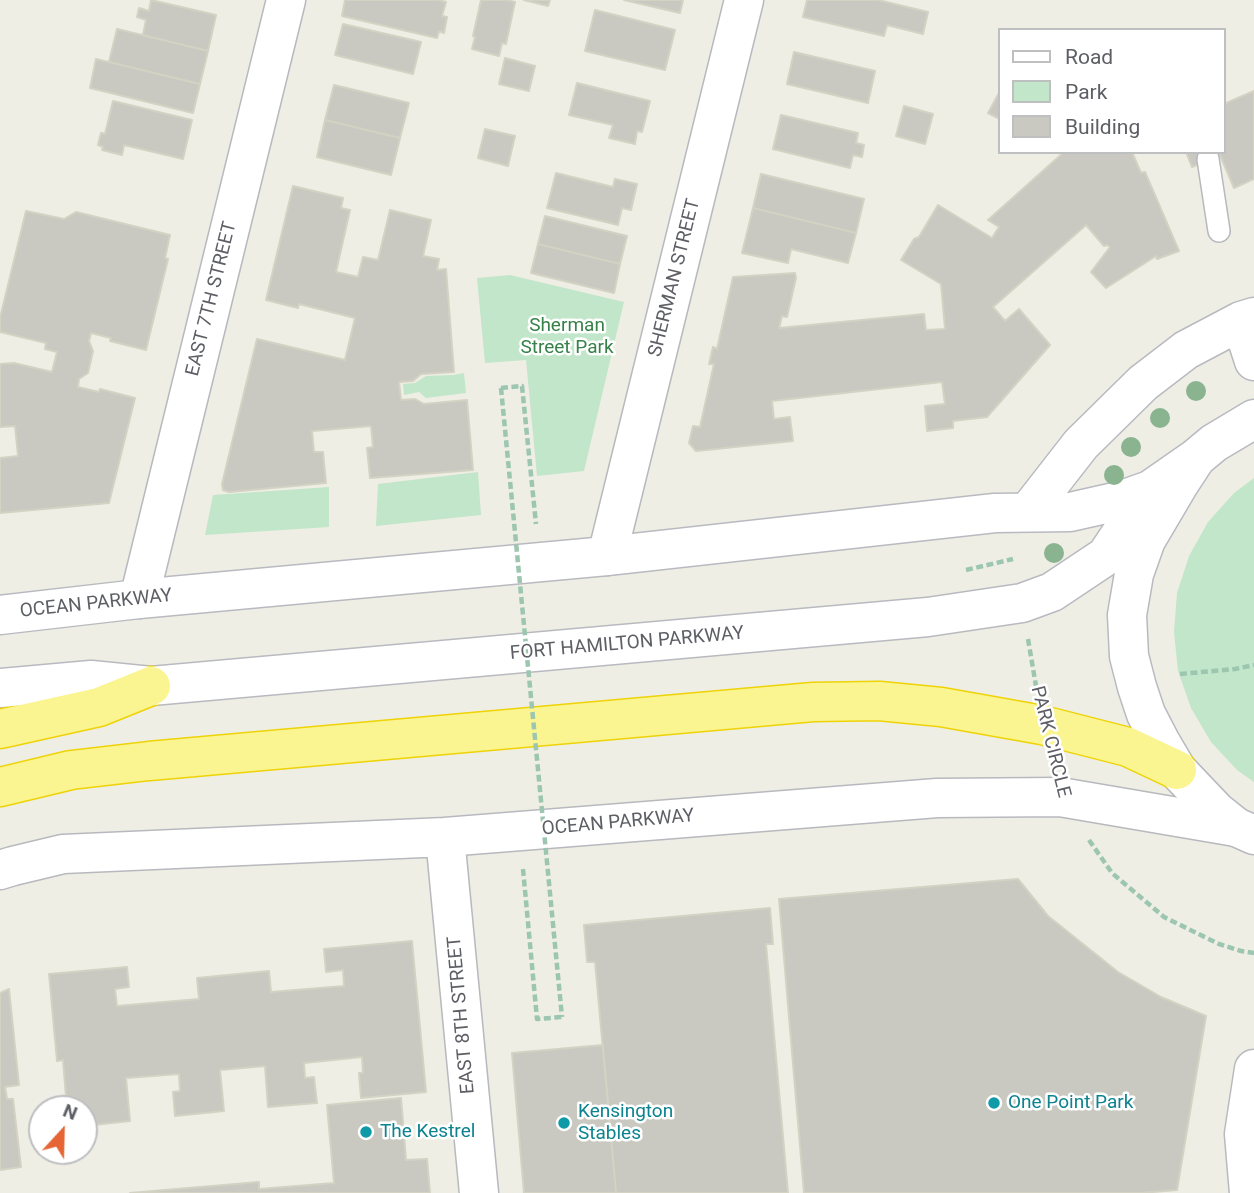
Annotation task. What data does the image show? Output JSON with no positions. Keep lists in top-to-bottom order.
{
  "streets": {
    "street": [
      "SHERMAN STREET",
      "EAST 7TH STREET",
      "OCEAN PARKWAY",
      "FORT HAMILTON PARKWAY",
      "EAST 8TH STREET"
    ],
    "path": ["PARK CIRCLE"]
  },
  "crossings": [
    ["SHERMAN STREET", "OCEAN PARKWAY"],
    ["EAST 7TH STREET", "OCEAN PARKWAY"],
    ["OCEAN PARKWAY", "FORT HAMILTON PARKWAY"],
    ["OCEAN PARKWAY", "PARK CIRCLE"],
    ["OCEAN PARKWAY", "EAST 8TH STREET"],
    ["FORT HAMILTON PARKWAY", "PARK CIRCLE"]
  ],
  "parks": ["Sherman Street Park"],
  "places": ["One Point Park", "Kensington Stables", "The Kestrel"],
  "legend": ["Road", "Park", "Building"],
  "north": "top"
}
